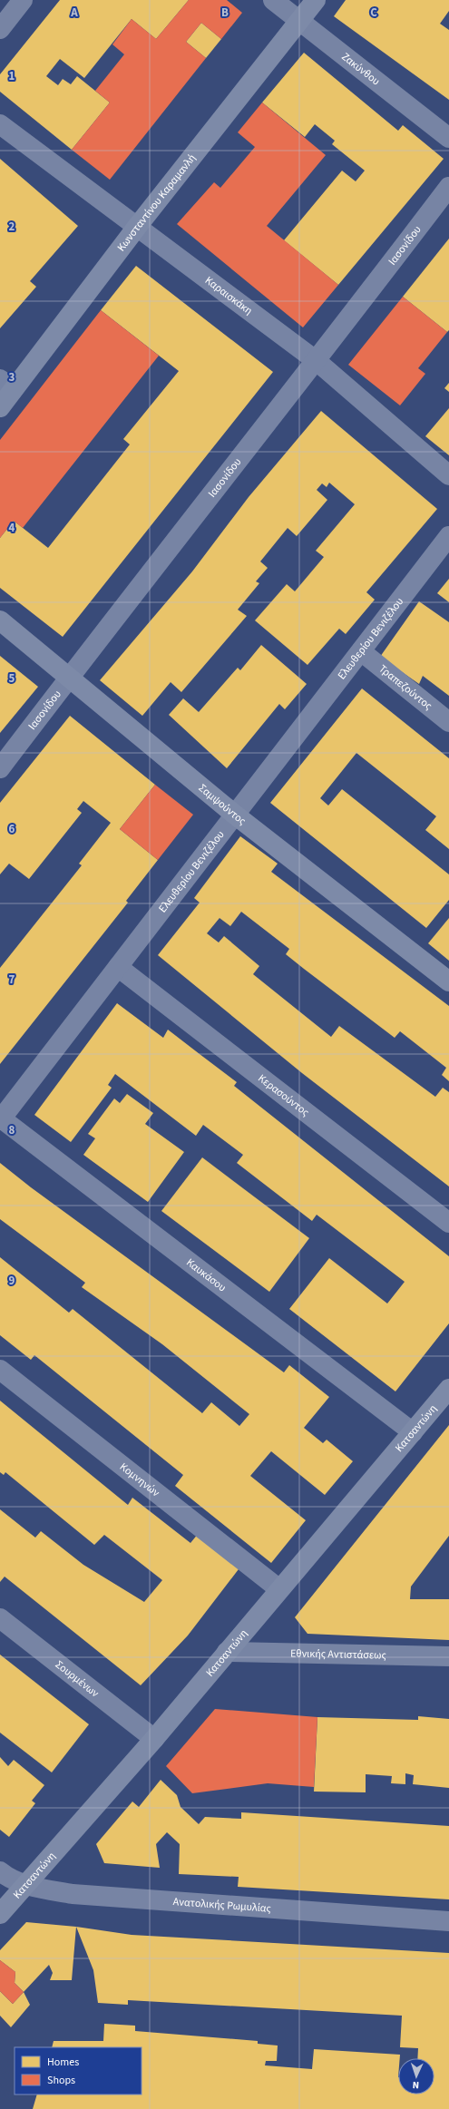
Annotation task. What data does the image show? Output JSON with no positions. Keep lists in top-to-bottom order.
{
  "streets": {
    "street": [
      "Ζακύνθου",
      "Κωνσταντίνου Καραμανλή",
      "Ιασoνίδου",
      "Καραισκάκη",
      "Ελευθερίου Βενιζέλου",
      "Τραπεζούντος",
      "Σαμψούντος",
      "Κερασούντος",
      "Καυκάσου",
      "Κατσαντώνη",
      "Κομνηνών",
      "Εθνικής Αντιστάσεως",
      "Σουρμένων",
      "Ανατολικής Ρωμυλίας"
    ]
  },
  "crossings": [
    ["Ζακύνθου", "Κωνσταντίνου Καραμανλή"],
    ["Κωνσταντίνου Καραμανλή", "Καραισκάκη"],
    ["Ιασoνίδου", "Καραισκάκη"],
    ["Ιασoνίδου", "Σαμψούντος"],
    ["Ελευθερίου Βενιζέλου", "Τραπεζούντος"],
    ["Ελευθερίου Βενιζέλου", "Σαμψούντος"],
    ["Ελευθερίου Βενιζέλου", "Κερασούντος"],
    ["Ελευθερίου Βενιζέλου", "Καυκάσου"],
    ["Καυκάσου", "Κατσαντώνη"],
    ["Κατσαντώνη", "Κομνηνών"],
    ["Κατσαντώνη", "Εθνικής Αντιστάσεως"],
    ["Κατσαντώνη", "Σουρμένων"],
    ["Κατσαντώνη", "Ανατολικής Ρωμυλίας"]
  ],
  "legend": ["Homes", "Shops"],
  "north": "bottom",
  "grid": {
    "columns": ["A", "B", "C"],
    "rows": [
      "1",
      "2",
      "3",
      "4",
      "5",
      "6",
      "7",
      "8",
      "9"
    ]
  }
}
